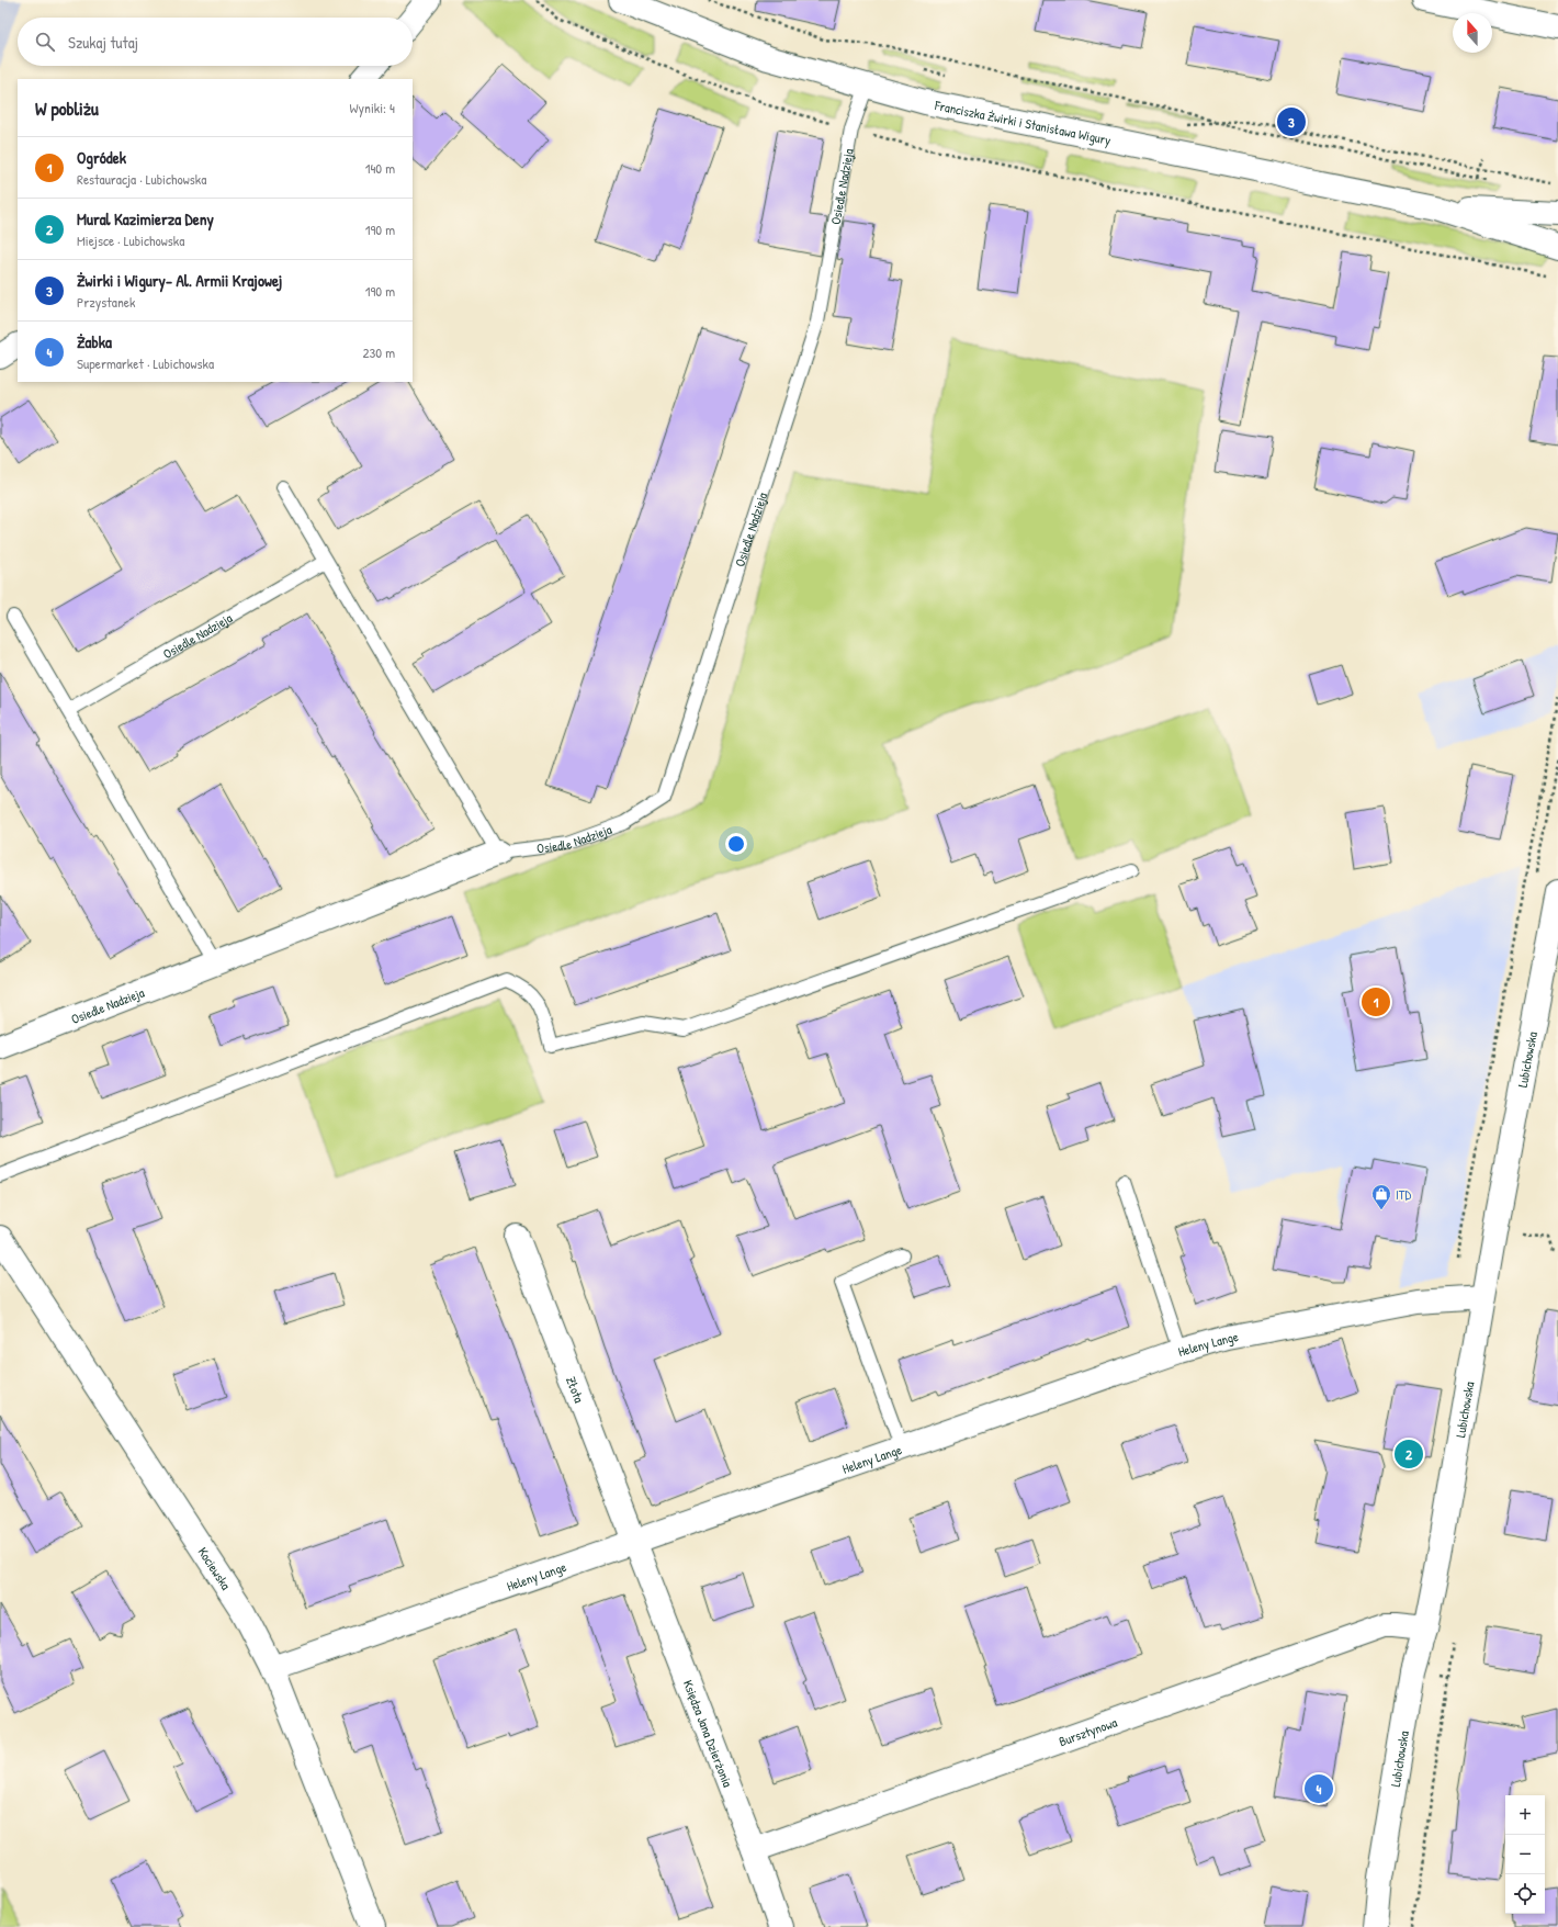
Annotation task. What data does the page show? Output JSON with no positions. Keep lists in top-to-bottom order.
{
  "streets": {
    "street": [
      "Franciszka Żwirki i Stanisława Wigury",
      "Osiedle Nadzieja",
      "Lubichowska",
      "Heleny Lange",
      "Złota",
      "Kociewska",
      "Bursztynowa",
      "Księdza Jana Dzierżonia"
    ]
  },
  "crossings": [
    ["Franciszka Żwirki i Stanisława Wigury", "Osiedle Nadzieja"],
    ["Lubichowska", "Heleny Lange"],
    ["Lubichowska", "Bursztynowa"],
    ["Heleny Lange", "Złota"],
    ["Heleny Lange", "Kociewska"],
    ["Heleny Lange", "Księdza Jana Dzierżonia"],
    ["Złota", "Księdza Jana Dzierżonia"],
    ["Bursztynowa", "Księdza Jana Dzierżonia"]
  ],
  "places": {
    "shop": ["ITD"]
  },
  "north": "top",
  "page": {
    "search": "Szukaj tutaj",
    "heading": ["W pobliżu", "Wyniki: 4"],
    "pins": [
      "3",
      "1",
      "2",
      "4"
    ],
    "list": [
      {
        "mark": "1",
        "name": "Ogródek",
        "note": "Restauracja · Lubichowska",
        "value": "140 m"
      },
      {
        "mark": "2",
        "name": "Mural Kazimierza Deny",
        "note": "Miejsce · Lubichowska",
        "value": "190 m"
      },
      {
        "mark": "3",
        "name": "Żwirki i Wigury- Al. Armii Krajowej",
        "note": "Przystanek",
        "value": "190 m"
      },
      {
        "mark": "4",
        "name": "Żabka",
        "note": "Supermarket · Lubichowska",
        "value": "230 m"
      }
    ],
    "map_buttons": ["+", "−"]
  }
}
